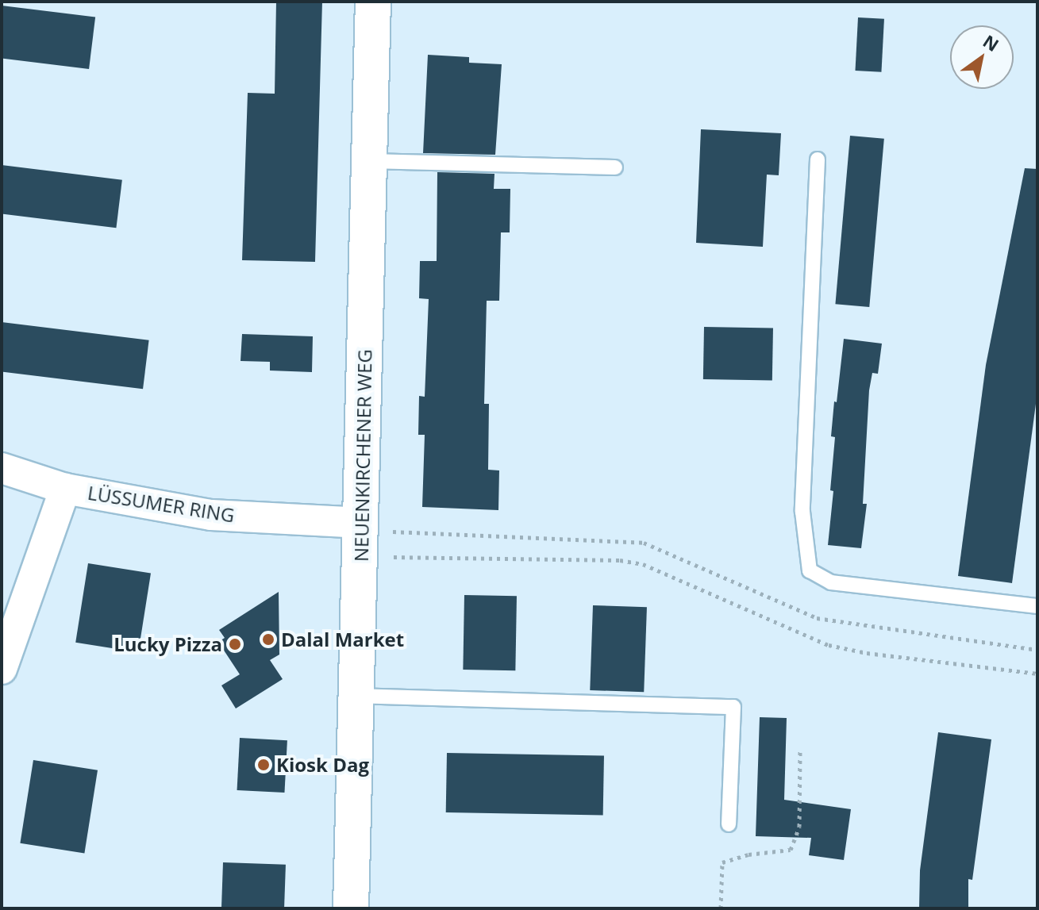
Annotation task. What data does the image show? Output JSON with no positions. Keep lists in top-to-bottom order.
{
  "streets": {
    "street": ["NEUENKIRCHENER WEG", "LÜSSUMER RING"]
  },
  "crossings": [
    ["NEUENKIRCHENER WEG", "LÜSSUMER RING"]
  ],
  "places": ["Dalal Market", "Lucky Pizza", "Kiosk Dag"],
  "north": "top right"
}
